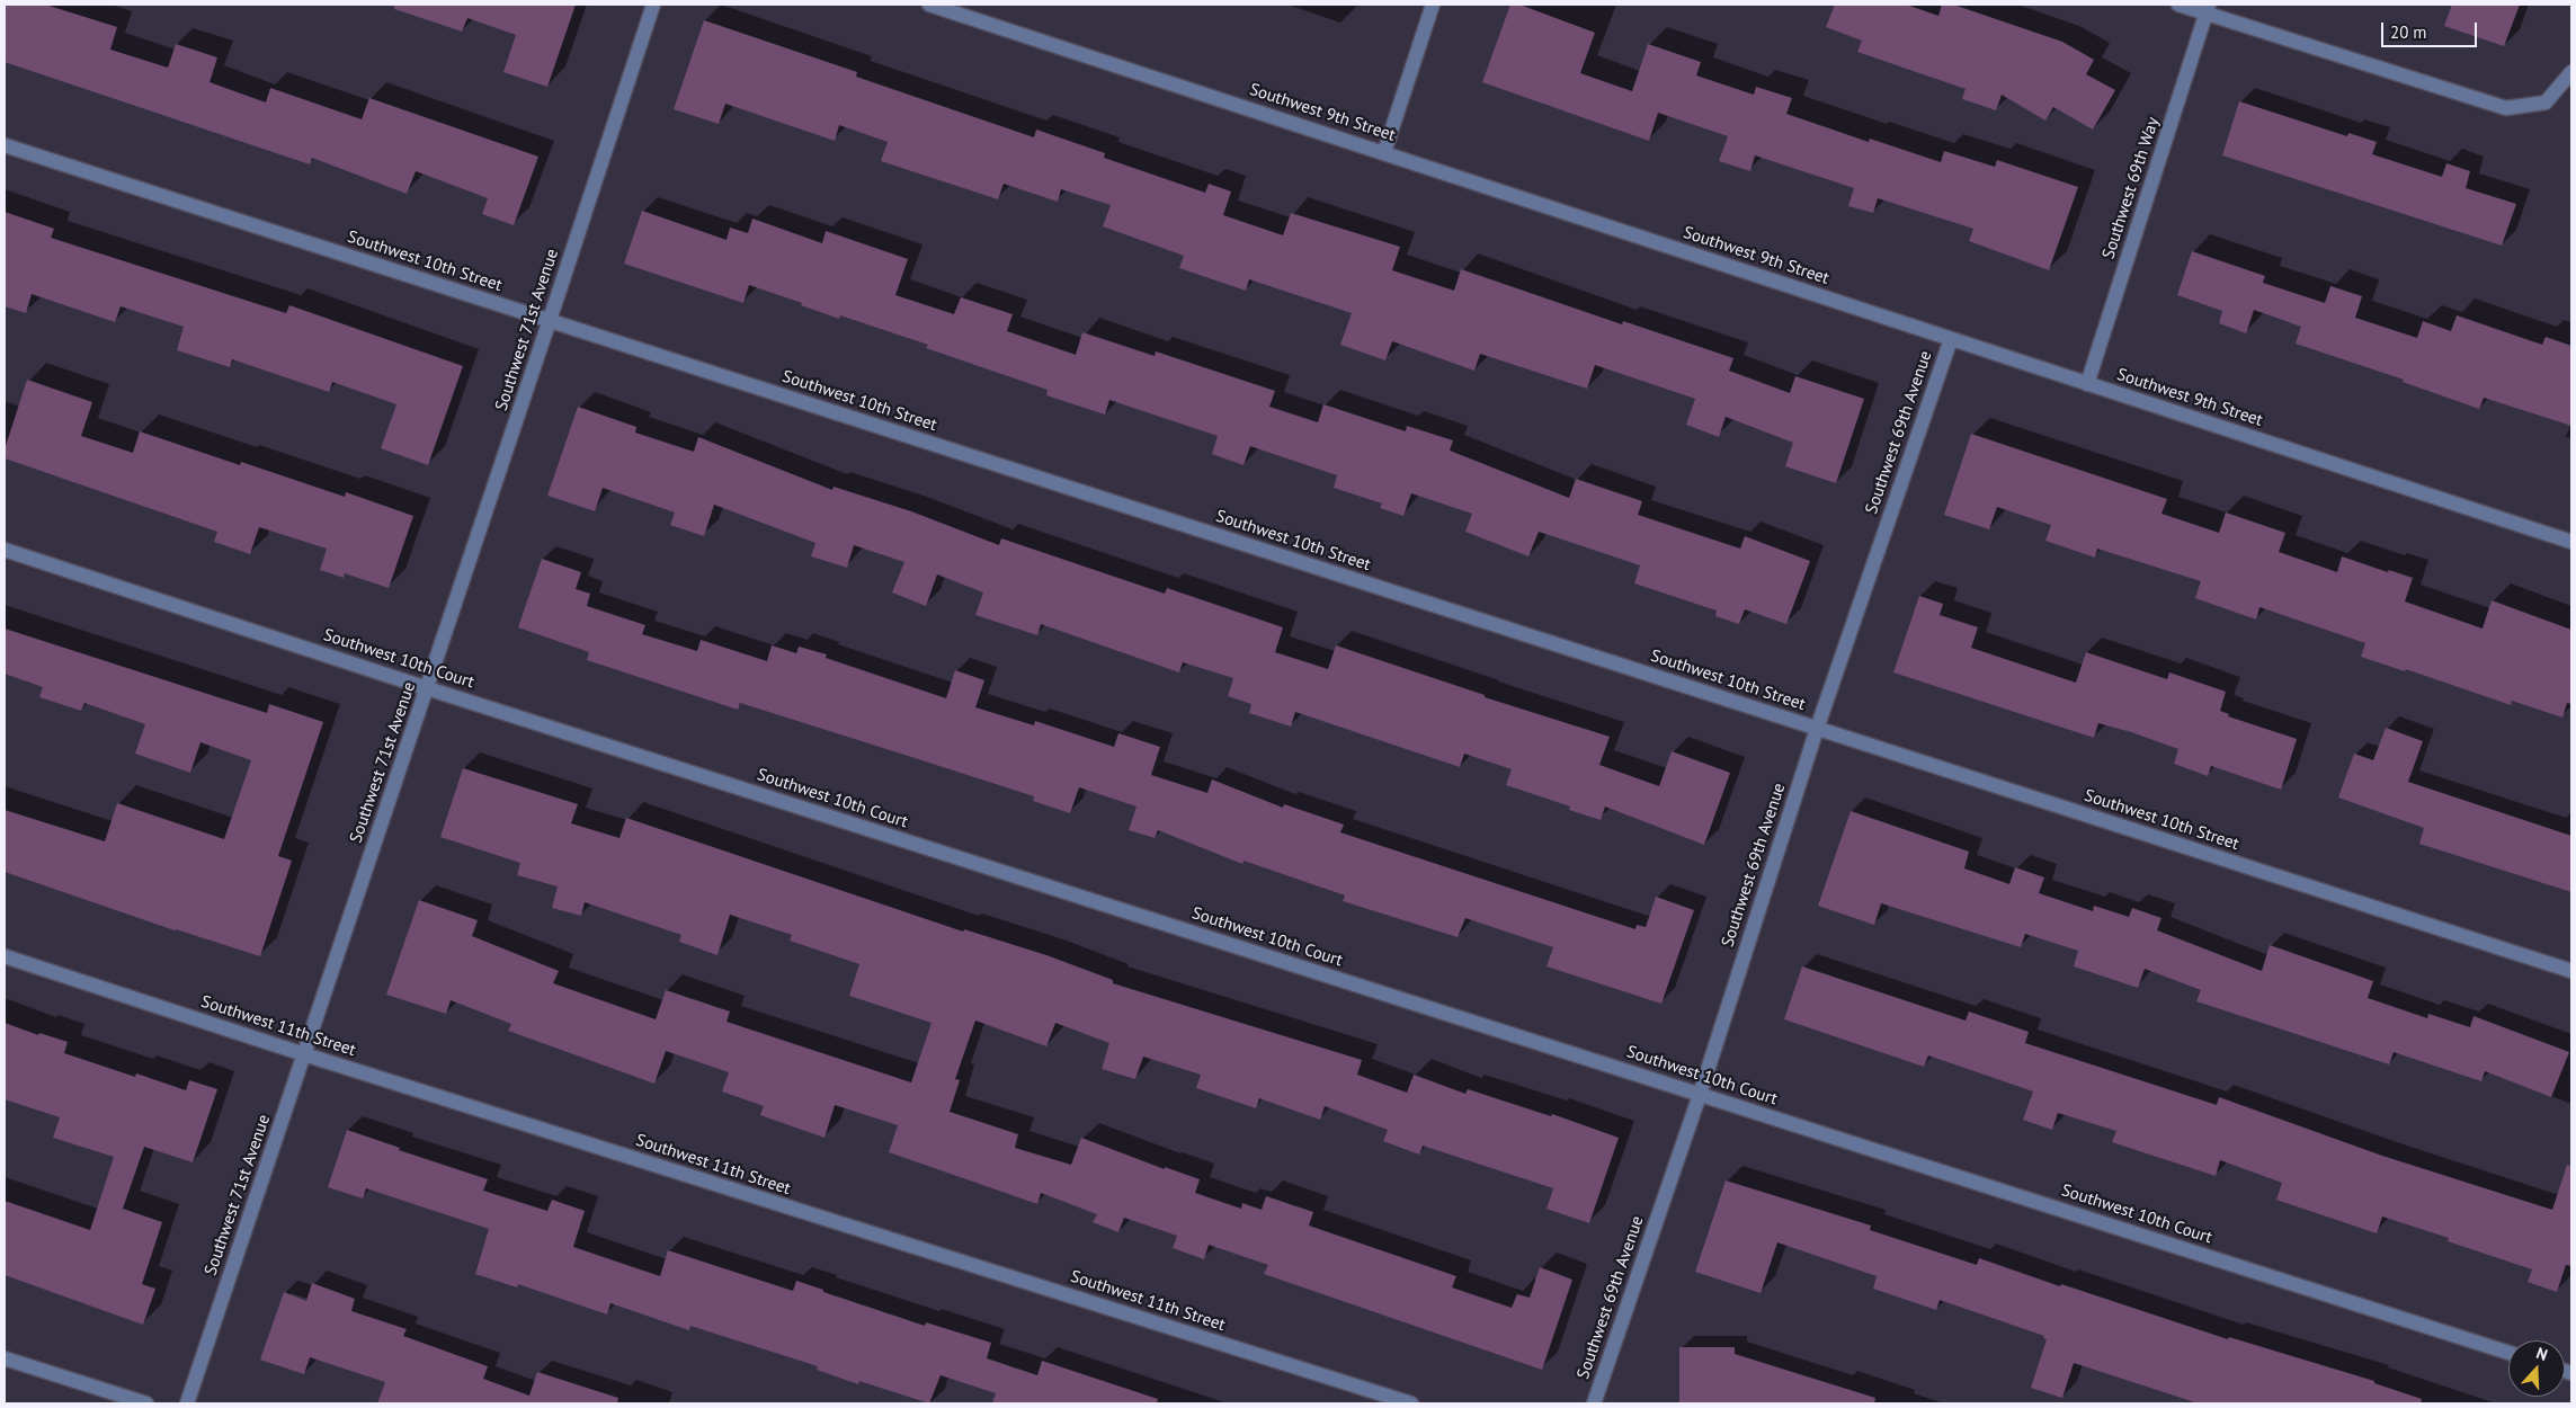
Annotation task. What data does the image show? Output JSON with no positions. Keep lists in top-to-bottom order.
{
  "streets": {
    "street": [
      "Southwest 9th Street",
      "Southwest 69th Way",
      "Southwest 10th Street",
      "Southwest 71st Avenue",
      "Southwest 69th Avenue",
      "Southwest 10th Court",
      "Southwest 11th Street"
    ]
  },
  "crossings": [
    ["Southwest 9th Street", "Southwest 69th Way"],
    ["Southwest 9th Street", "Southwest 69th Avenue"],
    ["Southwest 10th Street", "Southwest 71st Avenue"],
    ["Southwest 10th Street", "Southwest 69th Avenue"],
    ["Southwest 71st Avenue", "Southwest 10th Court"],
    ["Southwest 71st Avenue", "Southwest 11th Street"],
    ["Southwest 69th Avenue", "Southwest 10th Court"]
  ],
  "scale_bar": "20 m",
  "north": "top"
}
